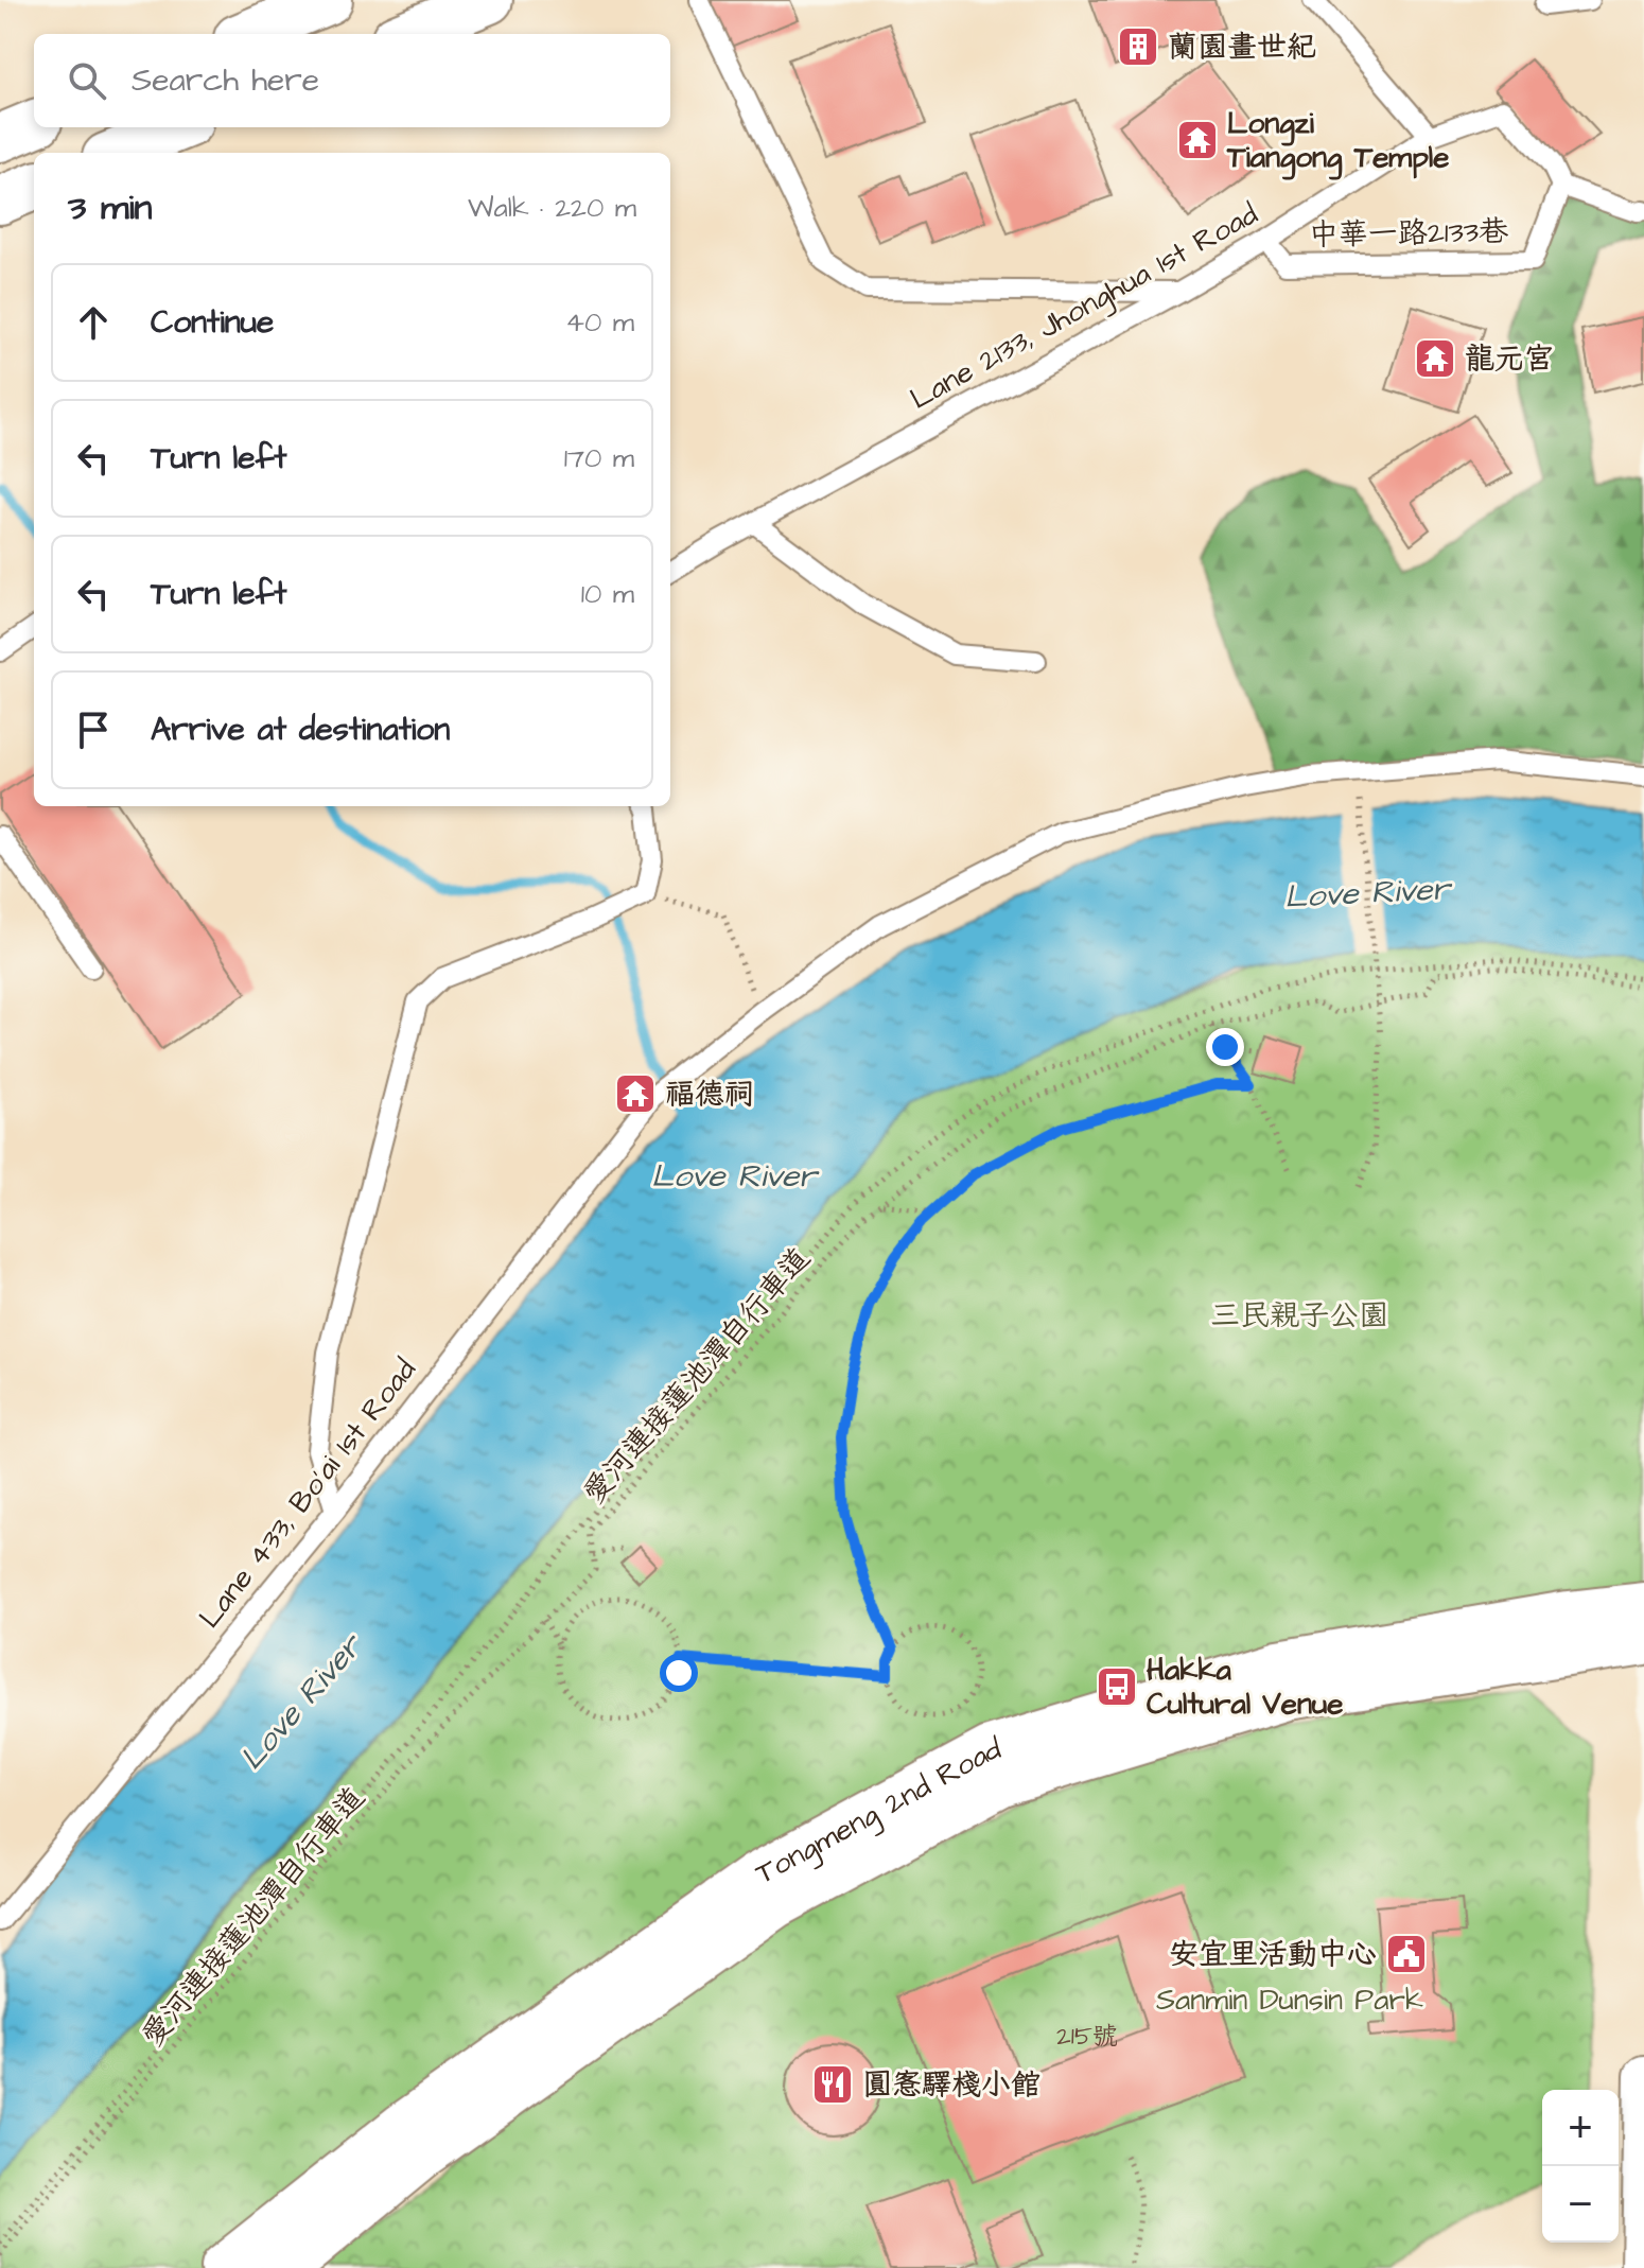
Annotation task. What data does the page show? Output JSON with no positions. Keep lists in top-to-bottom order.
{
  "streets": {
    "street": ["Tongmeng 2nd Road"],
    "lane": ["中華一路2133巷", "Lane 2133, Jhonghua 1st Road", "Lane 433, Bo'ai 1st Road"],
    "path": ["愛河連接蓮池潭自行車道"]
  },
  "crossings": [
    ["中華一路2133巷", "Lane 2133, Jhonghua 1st Road"]
  ],
  "water": ["Love River"],
  "parks": ["三民親子公園", "Sanmin Dunsin Park"],
  "places": {
    "building": ["蘭園畫世紀"],
    "temple": ["Longzi Tiangong Temple", "龍元宮", "福德祠"],
    "bus stop": ["Hakka Cultural Venue"],
    "public building": ["安宜里活動中心"],
    "restaurant": ["圓愙驛棧小館"]
  },
  "house_numbers": ["215號"],
  "page": {
    "search": "Search here",
    "heading": ["3 min", "Walk · 220 m"],
    "list": [
      ["Continue", "40 m"],
      ["Turn left", "170 m"],
      ["Turn left", "10 m"],
      "Arrive at destination"
    ],
    "map_buttons": ["+", "−"]
  }
}
